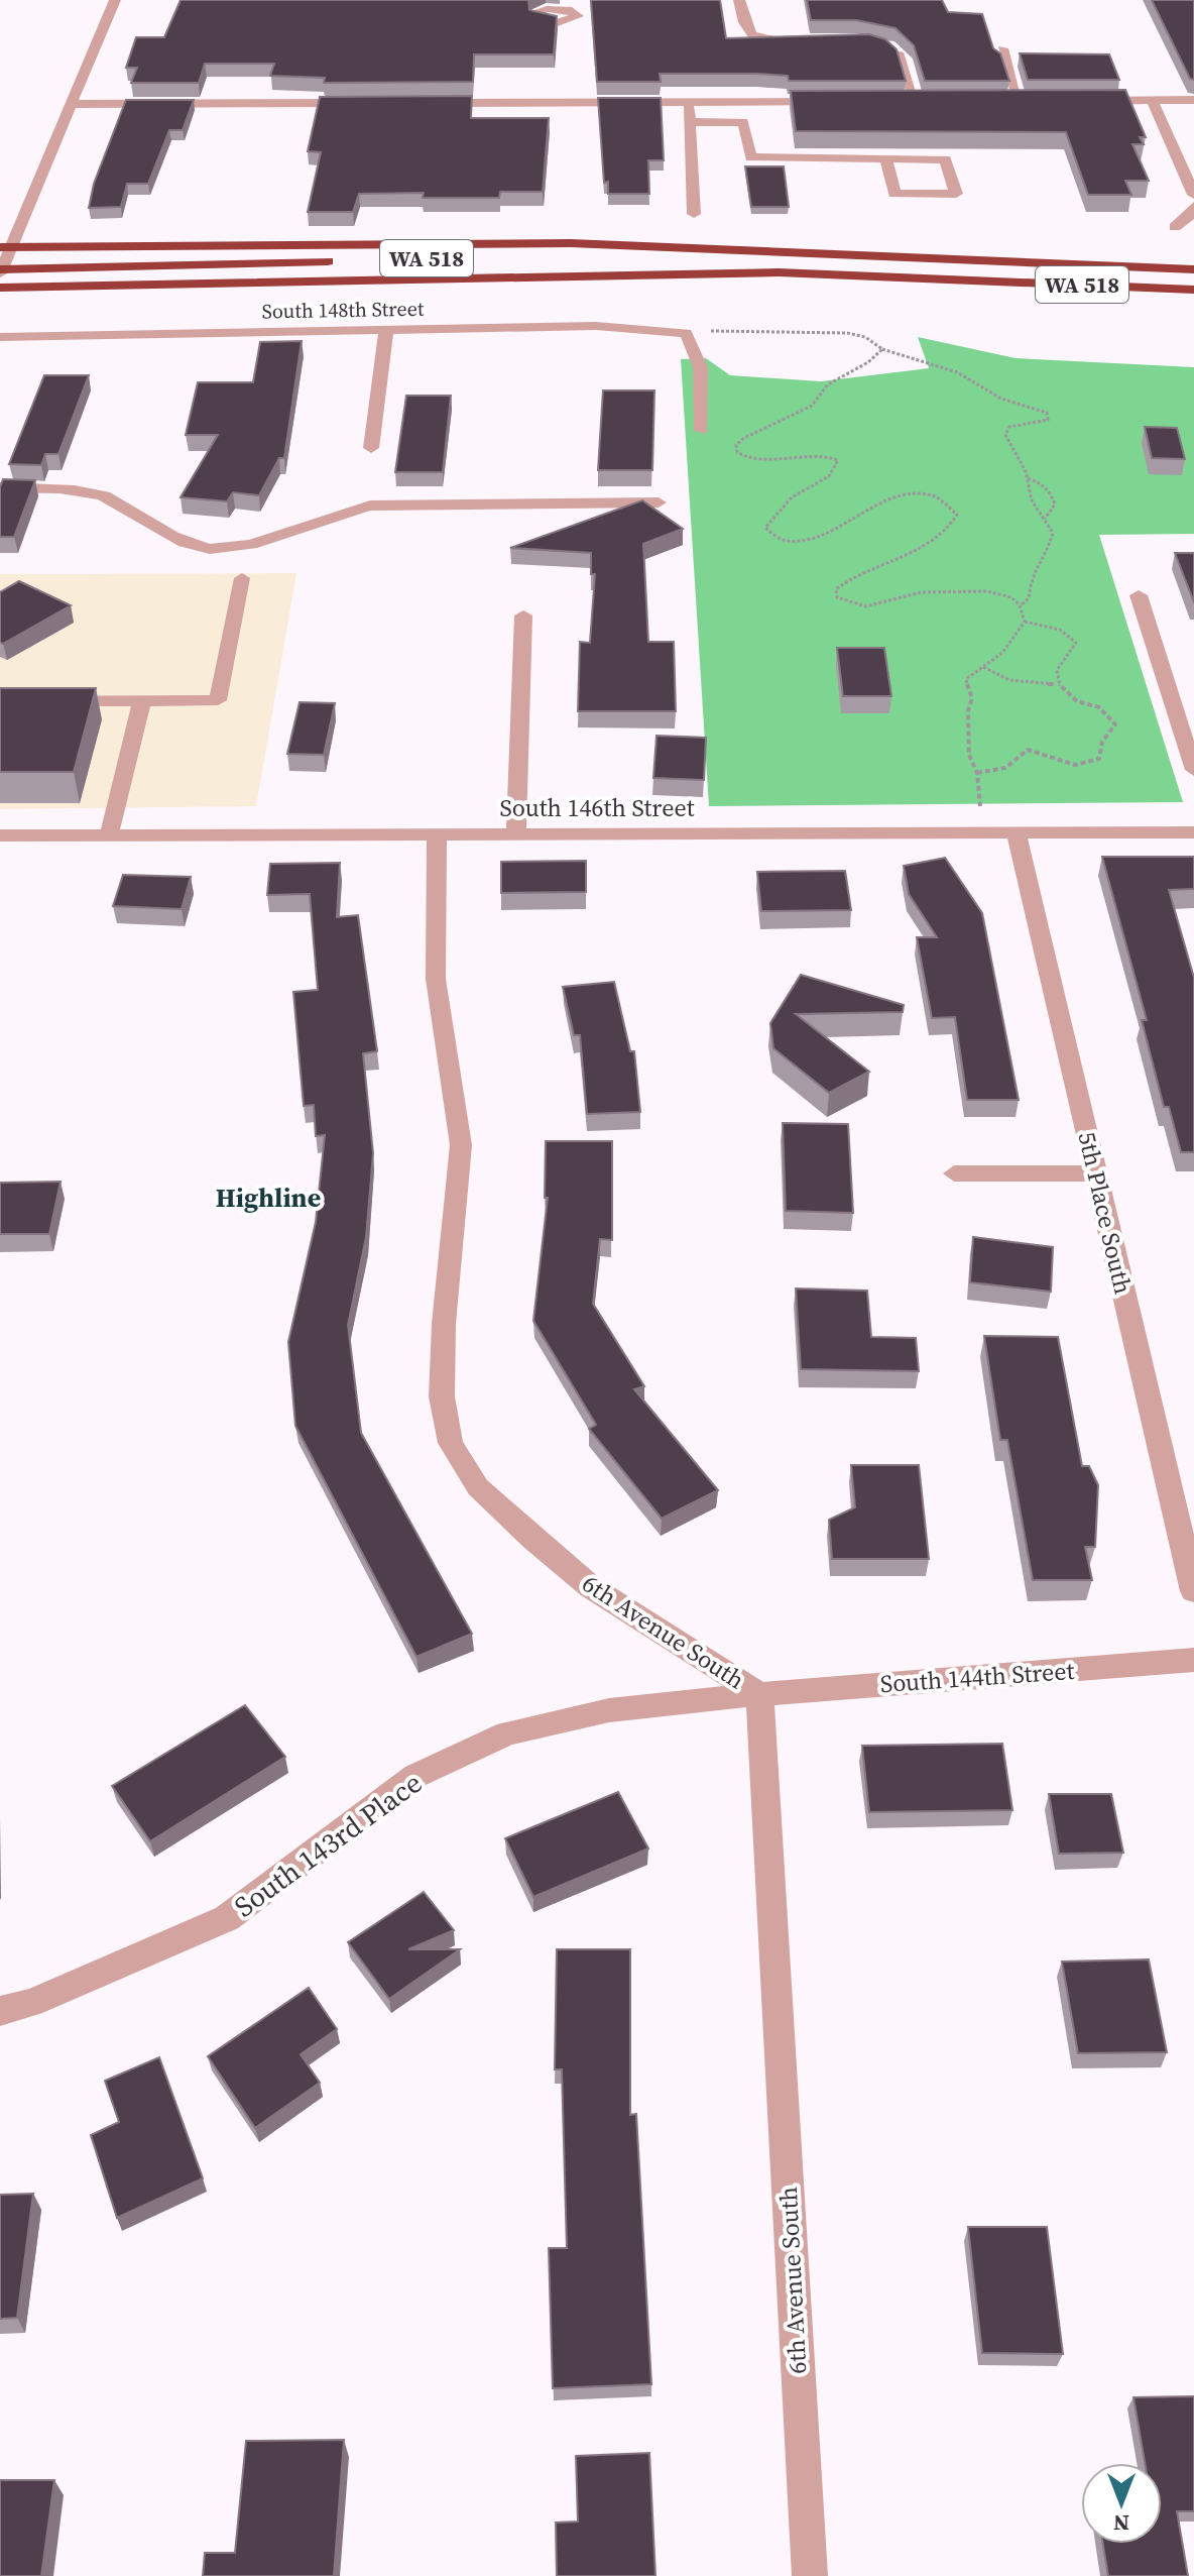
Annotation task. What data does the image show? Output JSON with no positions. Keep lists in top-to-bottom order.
{
  "streets": {
    "highway": ["WA 518"],
    "street": [
      "South 148th Street",
      "South 146th Street",
      "5th Place South",
      "6th Avenue South",
      "South 144th Street",
      "South 143rd Place"
    ]
  },
  "crossings": [
    ["South 146th Street", "5th Place South"],
    ["South 146th Street", "6th Avenue South"],
    ["6th Avenue South", "South 144th Street"],
    ["6th Avenue South", "South 143rd Place"],
    ["South 144th Street", "South 143rd Place"]
  ],
  "districts": ["Highline"],
  "north": "bottom"
}
